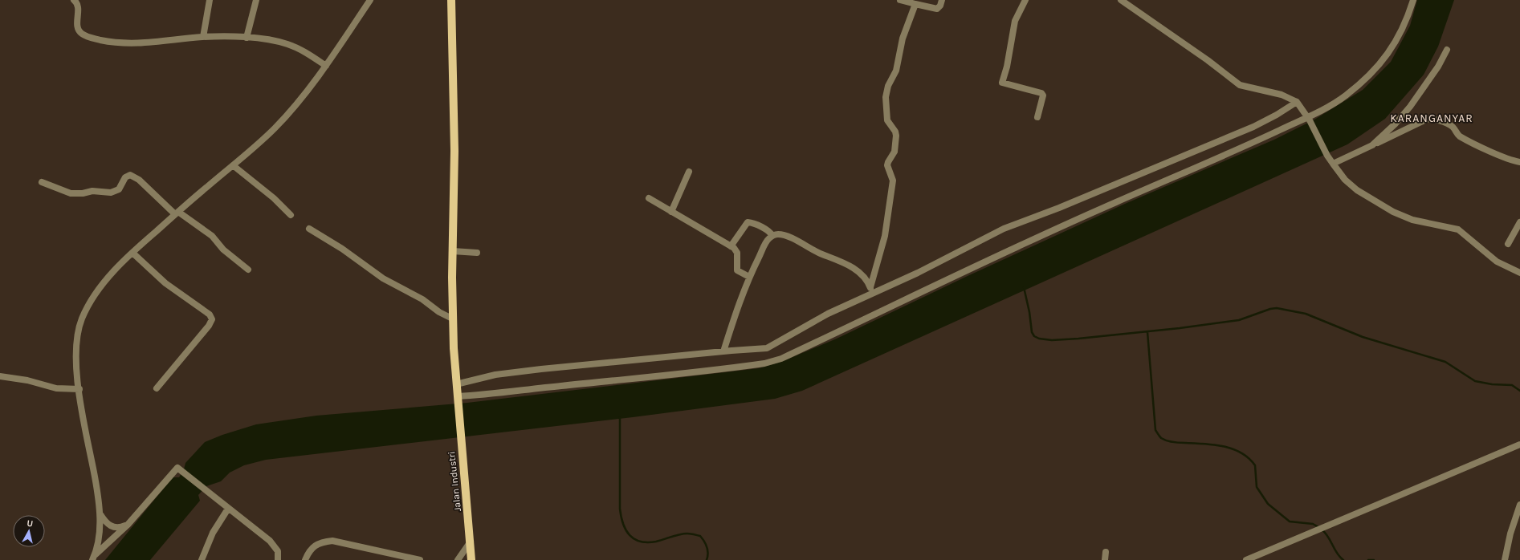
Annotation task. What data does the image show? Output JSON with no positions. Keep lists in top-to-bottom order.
{
  "streets": {
    "main road": ["Jalan Industri"]
  },
  "districts": ["KARANGANYAR"],
  "north": "top"
}
